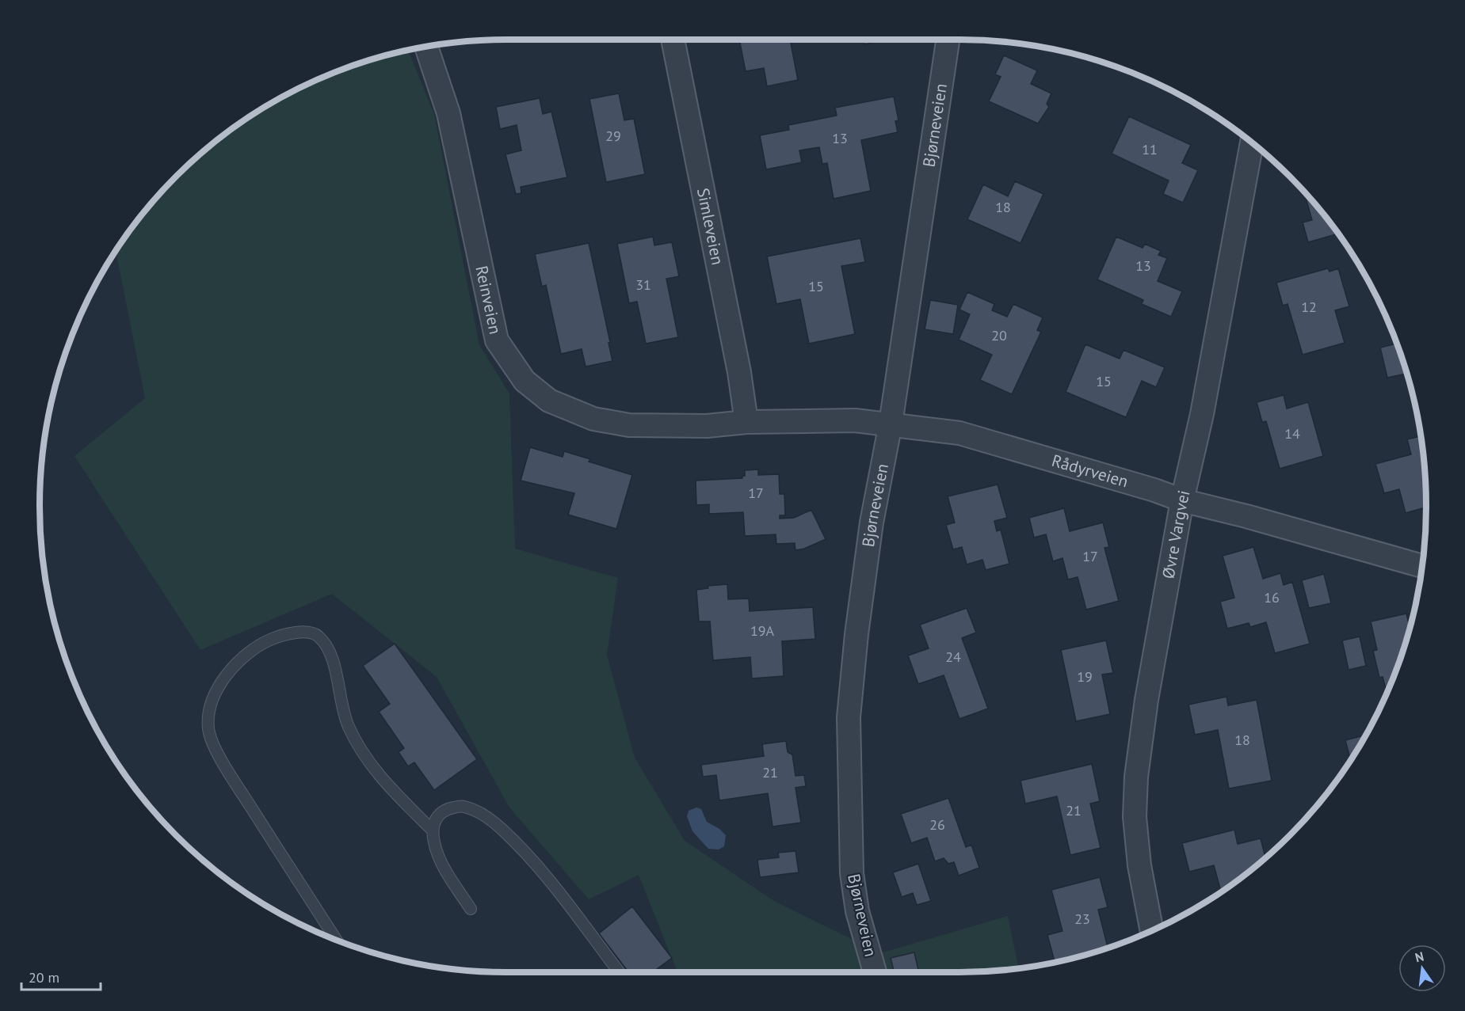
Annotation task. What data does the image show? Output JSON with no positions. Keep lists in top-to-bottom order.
{
  "streets": {
    "street": [
      "Bjørneveien",
      "Simleveien",
      "Reinveien",
      "Rådyrveien",
      "Øvre Vargvei"
    ]
  },
  "crossings": [
    ["Bjørneveien", "Rådyrveien"],
    ["Simleveien", "Reinveien"],
    ["Simleveien", "Rådyrveien"],
    ["Reinveien", "Rådyrveien"],
    ["Rådyrveien", "Øvre Vargvei"]
  ],
  "house_numbers": [
    "29",
    "13",
    "11",
    "18",
    "13",
    "31",
    "15",
    "12",
    "20",
    "15",
    "14",
    "17",
    "17",
    "16",
    "19A",
    "24",
    "19",
    "18",
    "21",
    "21",
    "26",
    "23"
  ],
  "scale_bar": "20 m",
  "north": "top"
}
